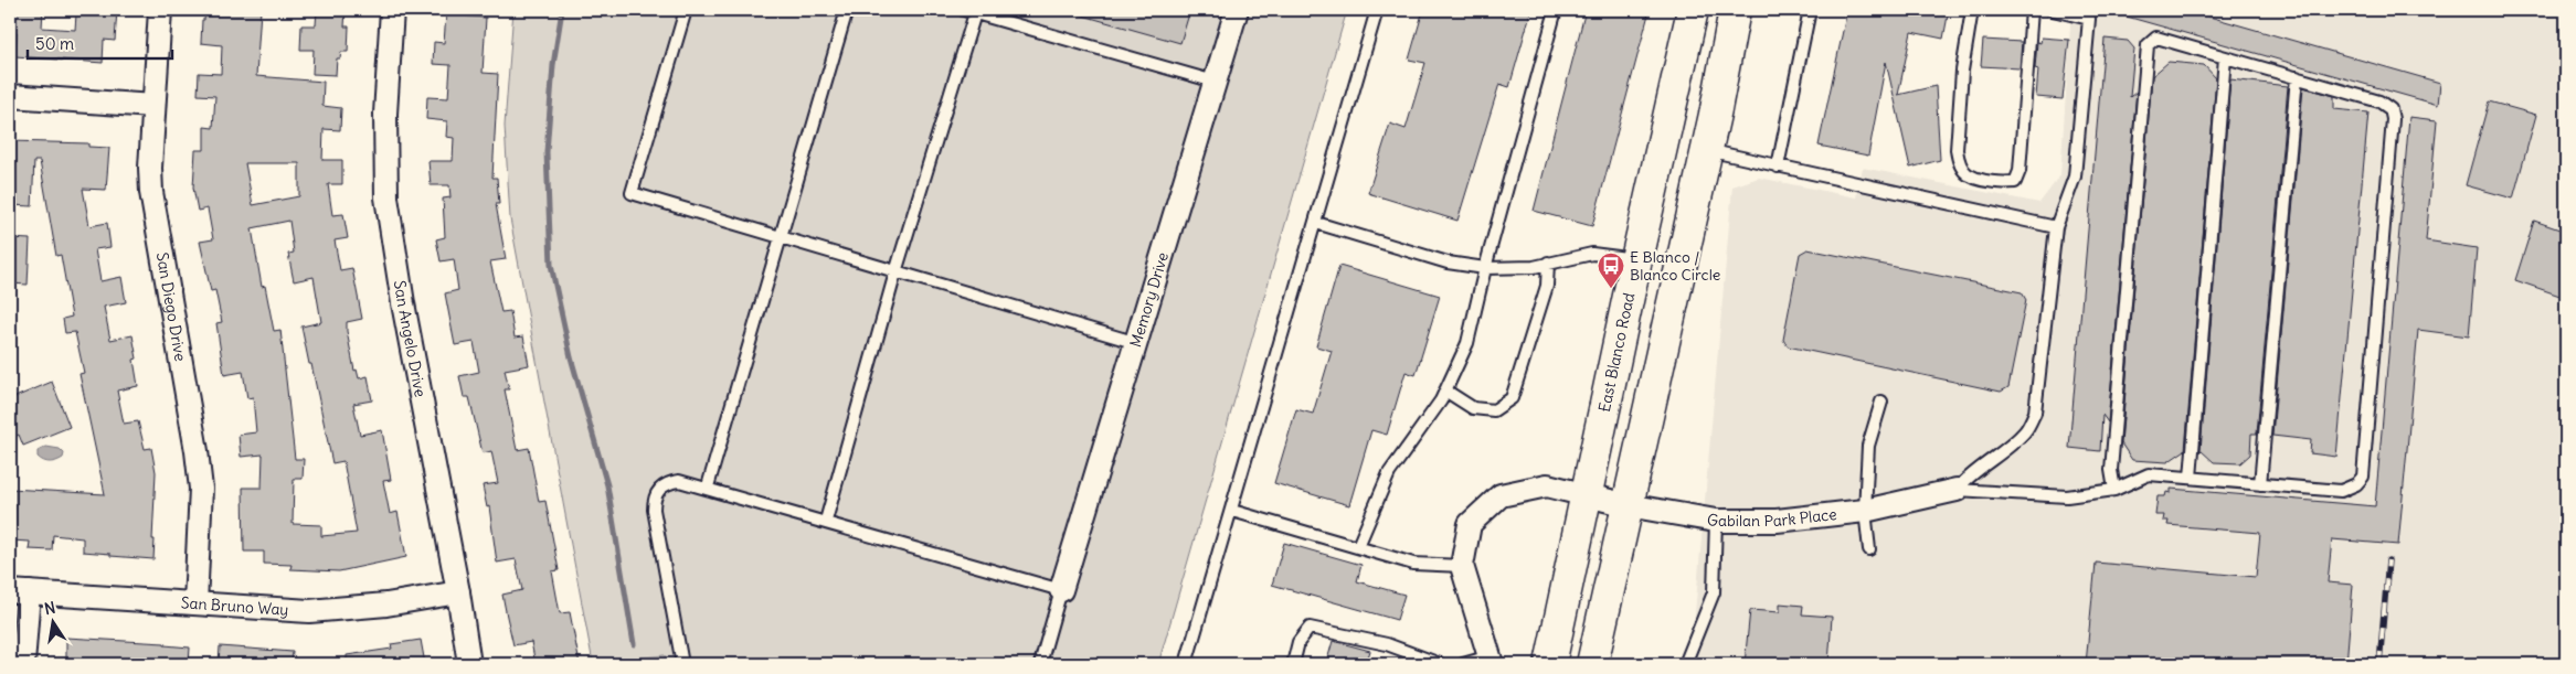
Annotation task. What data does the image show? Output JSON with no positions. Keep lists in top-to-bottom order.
{
  "streets": {
    "highway": ["East Blanco Road"],
    "street": [
      "Memory Drive",
      "San Diego Drive",
      "San Angelo Drive",
      "Gabilan Park Place",
      "San Bruno Way"
    ]
  },
  "crossings": [
    ["San Diego Drive", "San Bruno Way"],
    ["San Angelo Drive", "San Bruno Way"],
    ["East Blanco Road", "Gabilan Park Place"]
  ],
  "places": {
    "bus stop": ["E Blanco / Blanco Circle"]
  },
  "scale_bar": "50 m",
  "north": "top"
}
